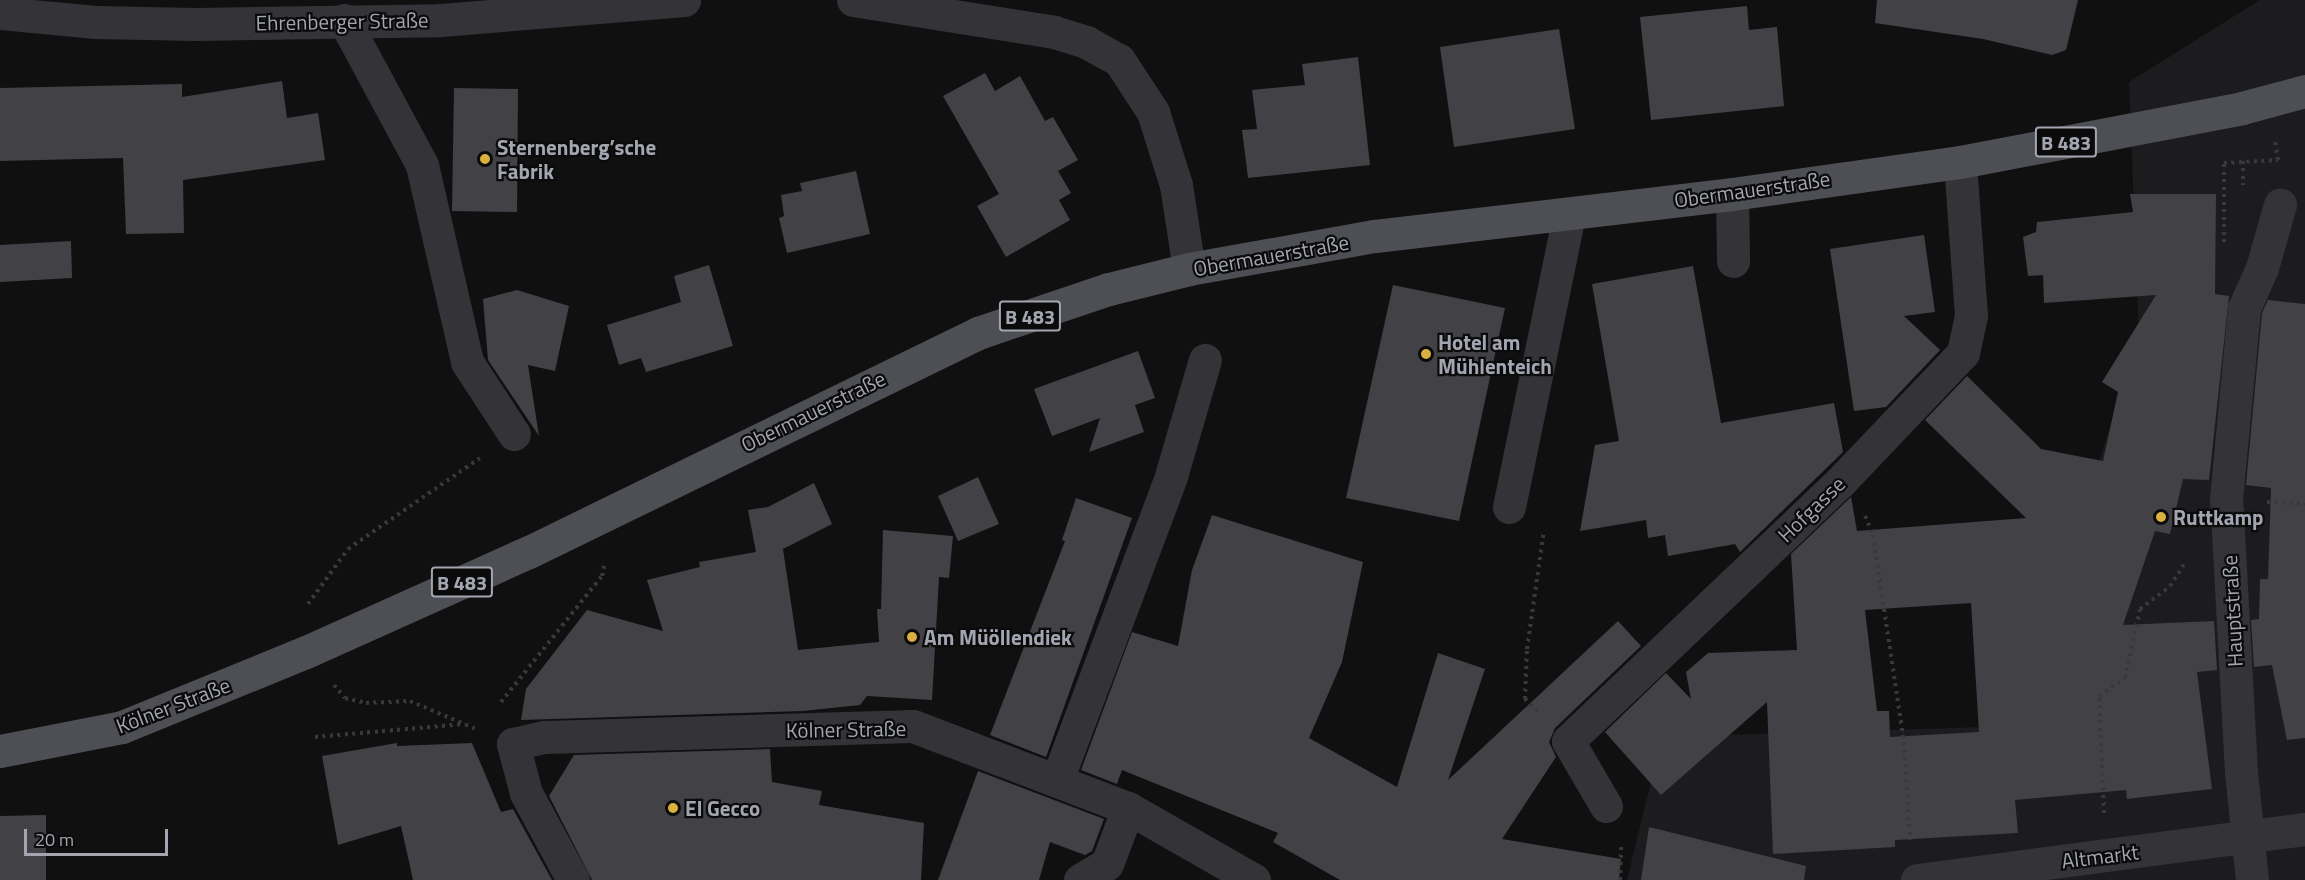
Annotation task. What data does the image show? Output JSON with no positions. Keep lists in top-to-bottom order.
{
  "streets": {
    "main road": ["B 483", "Obermauerstraße", "Kölner Straße"],
    "street": [
      "Ehrenberger Straße",
      "Hofgasse",
      "Hauptstraße",
      "Altmarkt"
    ]
  },
  "crossings": [
    ["Obermauerstraße", "Hofgasse"],
    ["Obermauerstraße", "Kölner Straße"],
    ["Hauptstraße", "Altmarkt"]
  ],
  "places": [
    "Sternenberg’sche Fabrik",
    "Hotel am Mühlenteich",
    "Ruttkamp",
    "Am Müöllendiek",
    "El Gecco"
  ],
  "scale_bar": "20 m"
}
